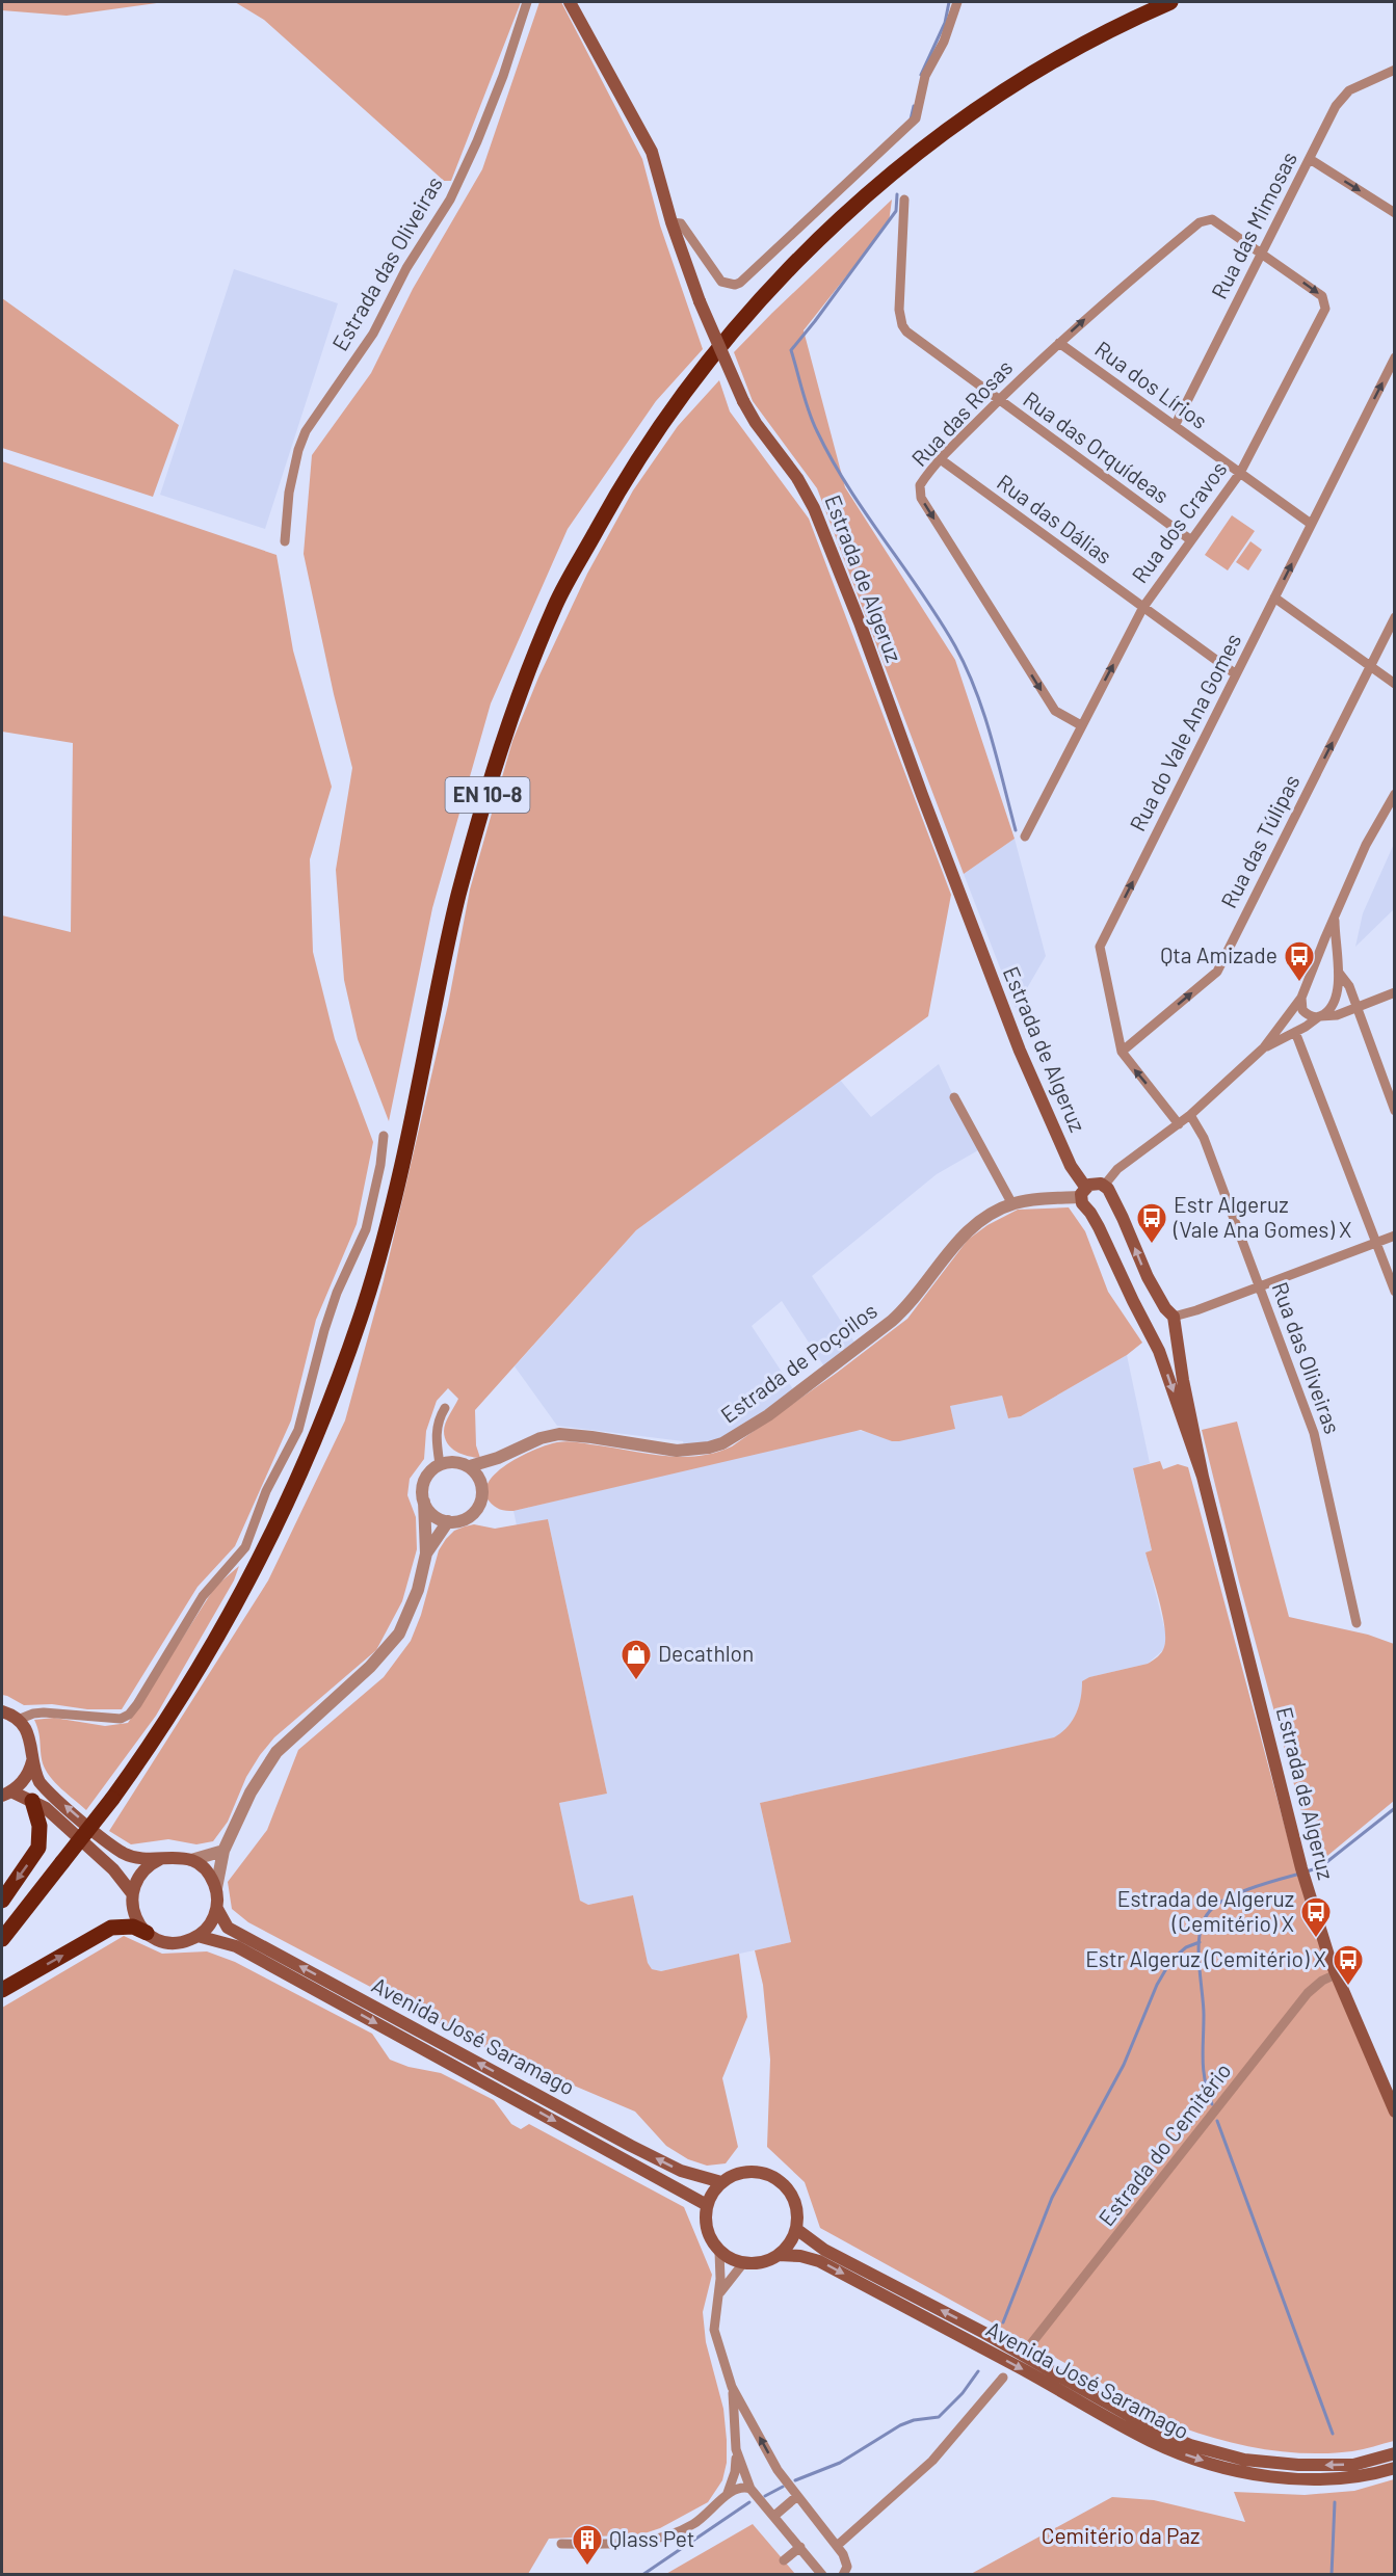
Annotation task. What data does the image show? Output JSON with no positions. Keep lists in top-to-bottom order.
{
  "streets": {
    "highway": ["EN 10-8"],
    "main road": ["Estrada de Algeruz", "Avenida José Saramago"],
    "street": [
      "Rua das Mimosas",
      "Estrada das Oliveiras",
      "Rua dos Lírios",
      "Rua das Rosas",
      "Rua das Orquídeas",
      "Rua das Dálias",
      "Rua dos Cravos",
      "Rua do Vale Ana Gomes",
      "Rua das Túlipas",
      "Rua das Oliveiras",
      "Estrada de Poçoilos",
      "Estrada do Cemitério"
    ]
  },
  "crossings": [
    ["Rua das Mimosas", "Rua dos Lírios"],
    ["Rua das Mimosas", "Rua das Rosas"],
    ["Rua das Mimosas", "Rua dos Cravos"],
    ["Rua dos Lírios", "Rua das Rosas"],
    ["Rua dos Lírios", "Rua dos Cravos"],
    ["Rua dos Lírios", "Rua do Vale Ana Gomes"],
    ["Rua das Rosas", "Rua das Orquídeas"],
    ["Rua das Rosas", "Rua das Dálias"],
    ["Rua das Rosas", "Rua dos Cravos"],
    ["Rua das Orquídeas", "Rua dos Cravos"],
    ["Rua das Dálias", "Rua dos Cravos"],
    ["Rua das Dálias", "Rua do Vale Ana Gomes"],
    ["Estrada de Algeruz", "Estrada de Poçoilos"],
    ["Estrada de Algeruz", "Estrada do Cemitério"],
    ["Rua do Vale Ana Gomes", "Rua das Túlipas"]
  ],
  "one_way": ["Rua do Vale Ana Gomes"],
  "parks": ["Cemitério da Paz"],
  "places": {
    "bus stop": [
      "Qta Amizade",
      "Estr Algeruz (Vale Ana Gomes) X",
      "Estrada de Algeruz (Cemitério) X",
      "Estr Algeruz (Cemitério) X"
    ],
    "shop": ["Decathlon"],
    "building": ["Qlass Pet"]
  }
}
